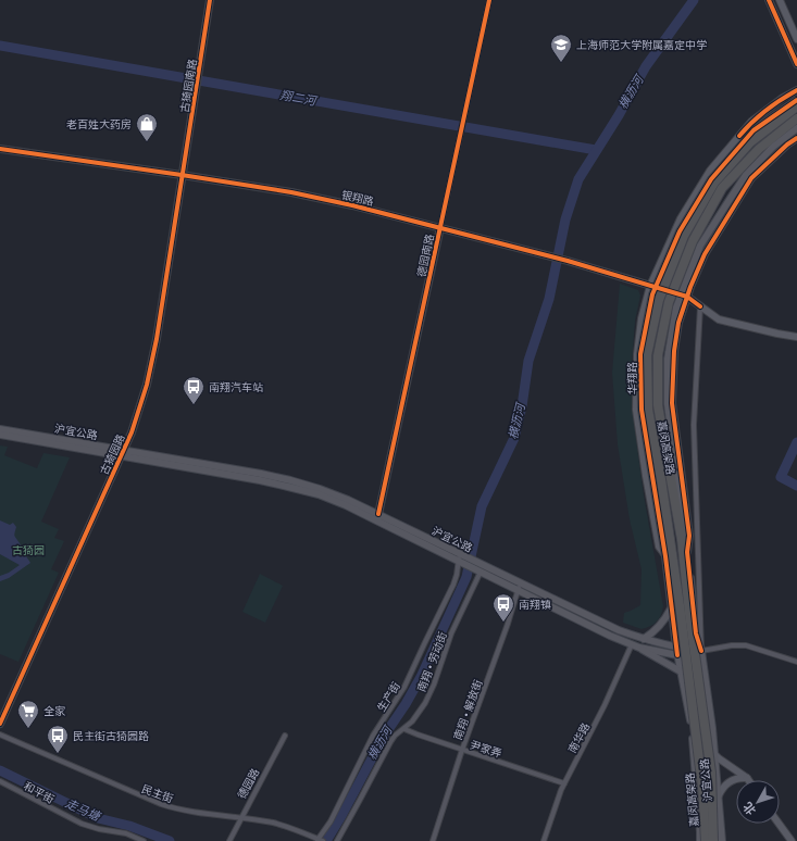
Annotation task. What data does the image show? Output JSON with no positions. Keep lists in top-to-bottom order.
{
  "streets": {
    "highway": ["嘉闵高架路"],
    "main road": ["华翔路", "沪宜公路"],
    "street": [
      "古猗园南路",
      "银翔路",
      "德园南路",
      "古猗园路",
      "南翔 • 劳动街",
      "生产街",
      "南翔 • 解放街",
      "南华路",
      "尹家弄",
      "德园路",
      "和平街",
      "民主街"
    ]
  },
  "crossings": [
    ["古猗园南路", "银翔路"],
    ["古猗园南路", "古猗园路"],
    ["银翔路", "德园南路"],
    ["银翔路", "古猗园路"],
    ["德园南路", "沪宜公路"],
    ["华翔路", "沪宜公路"],
    ["沪宜公路", "古猗园路"],
    ["沪宜公路", "南翔 • 劳动街"],
    ["沪宜公路", "生产街"],
    ["沪宜公路", "南翔 • 解放街"],
    ["沪宜公路", "南华路"],
    ["南翔 • 劳动街", "尹家弄"],
    ["生产街", "民主街"],
    ["南翔 • 解放街", "尹家弄"],
    ["南华路", "尹家弄"],
    ["德园路", "民主街"]
  ],
  "water": ["横沥河", "翔二河", "走马塘"],
  "parks": ["古猗园"],
  "places": {
    "school or university": ["上海师范大学附属嘉定中学"],
    "shop": ["老百姓大药房"],
    "bus stop": ["南翔汽车站", "南翔镇", "民主街古猗园路"],
    "supermarket": ["全家"]
  },
  "north": "bottom left"
}
